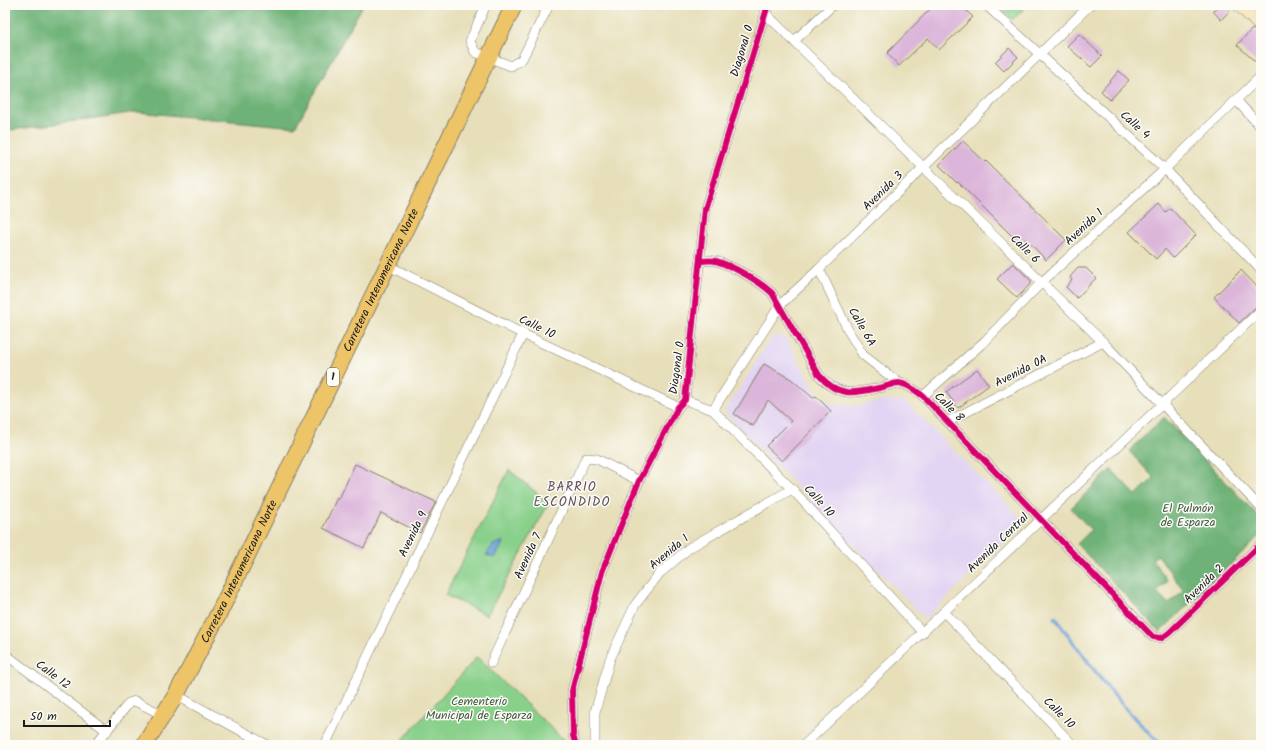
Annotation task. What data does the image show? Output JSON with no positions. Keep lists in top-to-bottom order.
{
  "streets": {
    "highway": ["Carretera Interamericana Norte", "1"],
    "street": [
      "Diagonal 0",
      "Calle 4",
      "Avenida 3",
      "Avenida 1",
      "Calle 6",
      "Calle 10",
      "Calle 6A",
      "Avenida 0A",
      "Calle 8",
      "Avenida 9",
      "Avenida Central",
      "Avenida 7",
      "Avenida 2",
      "Calle 12"
    ]
  },
  "crossings": [
    ["Diagonal 0", "Calle 6"],
    ["Diagonal 0", "Calle 10"],
    ["Diagonal 0", "Avenida 7"],
    ["Calle 4", "Avenida 3"],
    ["Calle 4", "Avenida 1"],
    ["Avenida 3", "Calle 6"],
    ["Avenida 3", "Calle 10"],
    ["Avenida 3", "Calle 6A"],
    ["Avenida 1", "Calle 6"],
    ["Avenida 1", "Calle 10"],
    ["Avenida 1", "Calle 8"],
    ["Calle 6", "Avenida 0A"],
    ["Calle 6", "Avenida Central"],
    ["Carretera Interamericana Norte", "Calle 10"],
    ["Calle 10", "Avenida 9"],
    ["Calle 10", "Avenida Central"],
    ["Calle 6A", "Calle 8"],
    ["Avenida 0A", "Calle 8"],
    ["Calle 8", "Avenida Central"],
    ["Calle 8", "Avenida 2"]
  ],
  "districts": ["BARRIO ESCONDIDO"],
  "parks": ["El Pulmón de Esparza", "Cementerio Municipal de Esparza"],
  "scale_bar": "50 m"
}
